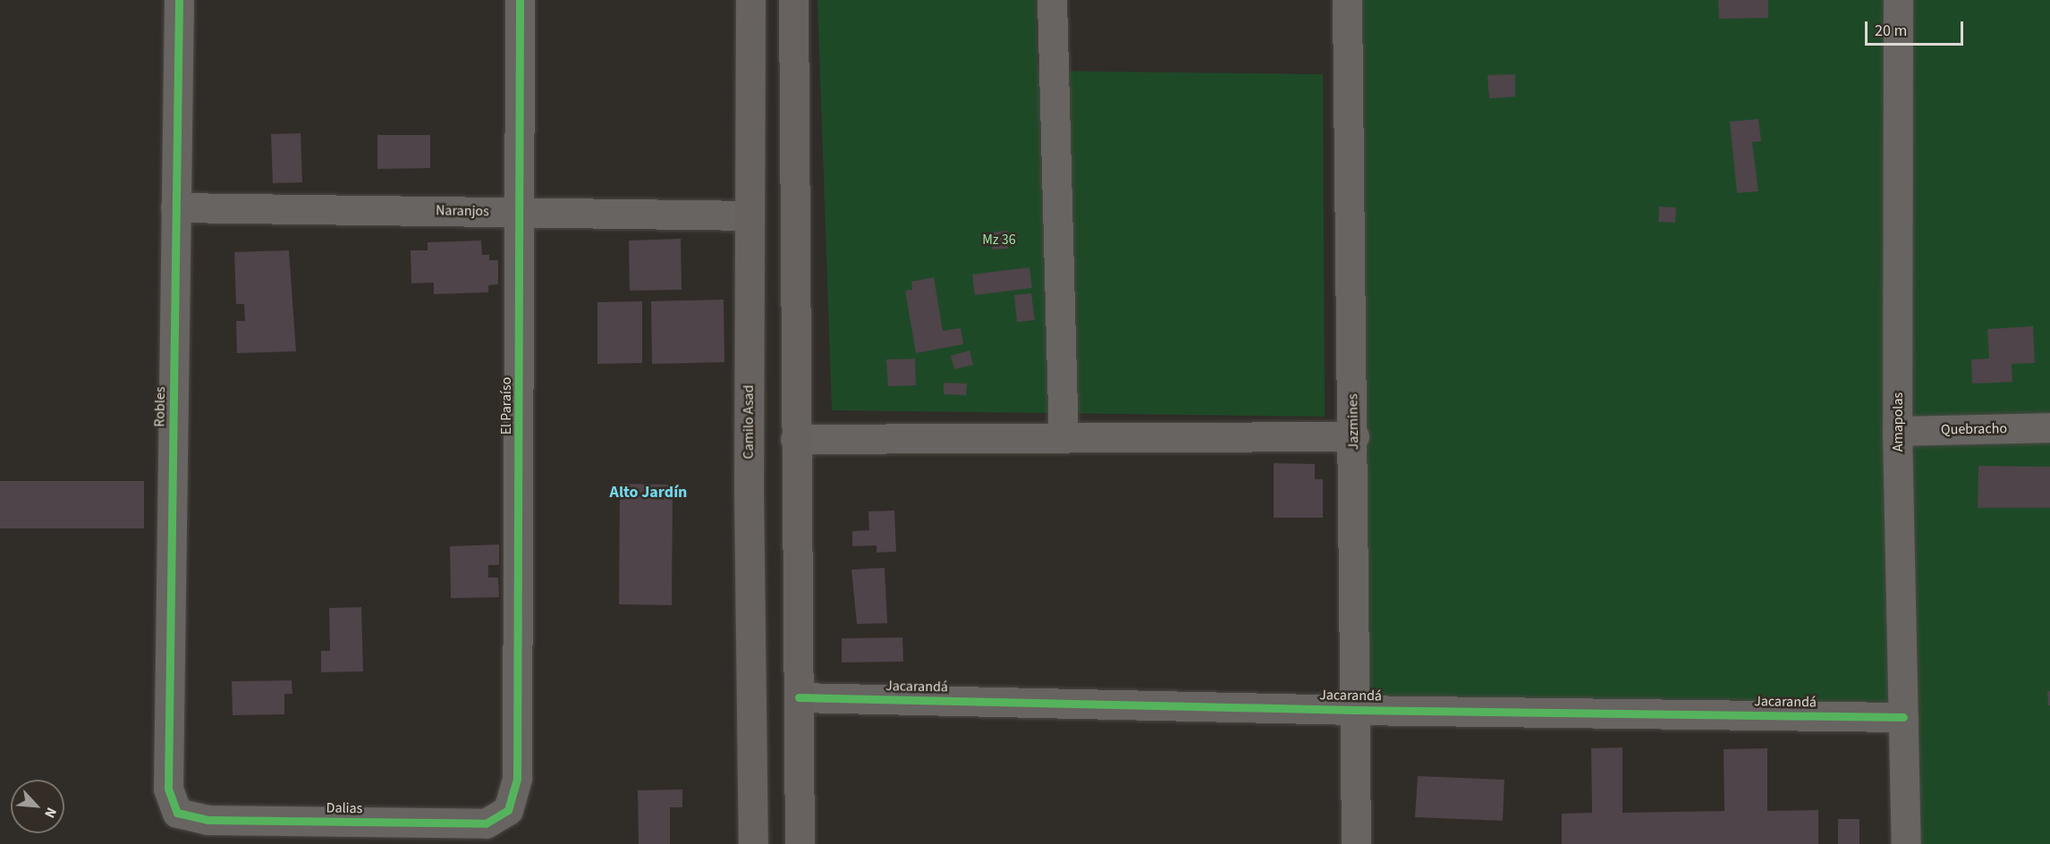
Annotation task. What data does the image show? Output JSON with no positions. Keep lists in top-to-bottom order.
{
  "streets": {
    "street": [
      "Naranjos",
      "El Paraíso",
      "Robles",
      "Camilo Asad",
      "Jazmines",
      "Amapolas",
      "Quebracho",
      "Jacarandá",
      "Dalias"
    ]
  },
  "crossings": [
    ["Naranjos", "El Paraíso"],
    ["Naranjos", "Robles"],
    ["Naranjos", "Camilo Asad"],
    ["El Paraíso", "Dalias"],
    ["Robles", "Dalias"],
    ["Jazmines", "Jacarandá"],
    ["Amapolas", "Quebracho"],
    ["Amapolas", "Jacarandá"]
  ],
  "districts": ["Alto Jardín"],
  "parks": ["Mz 36"],
  "scale_bar": "20 m",
  "north": "bottom right"
}
